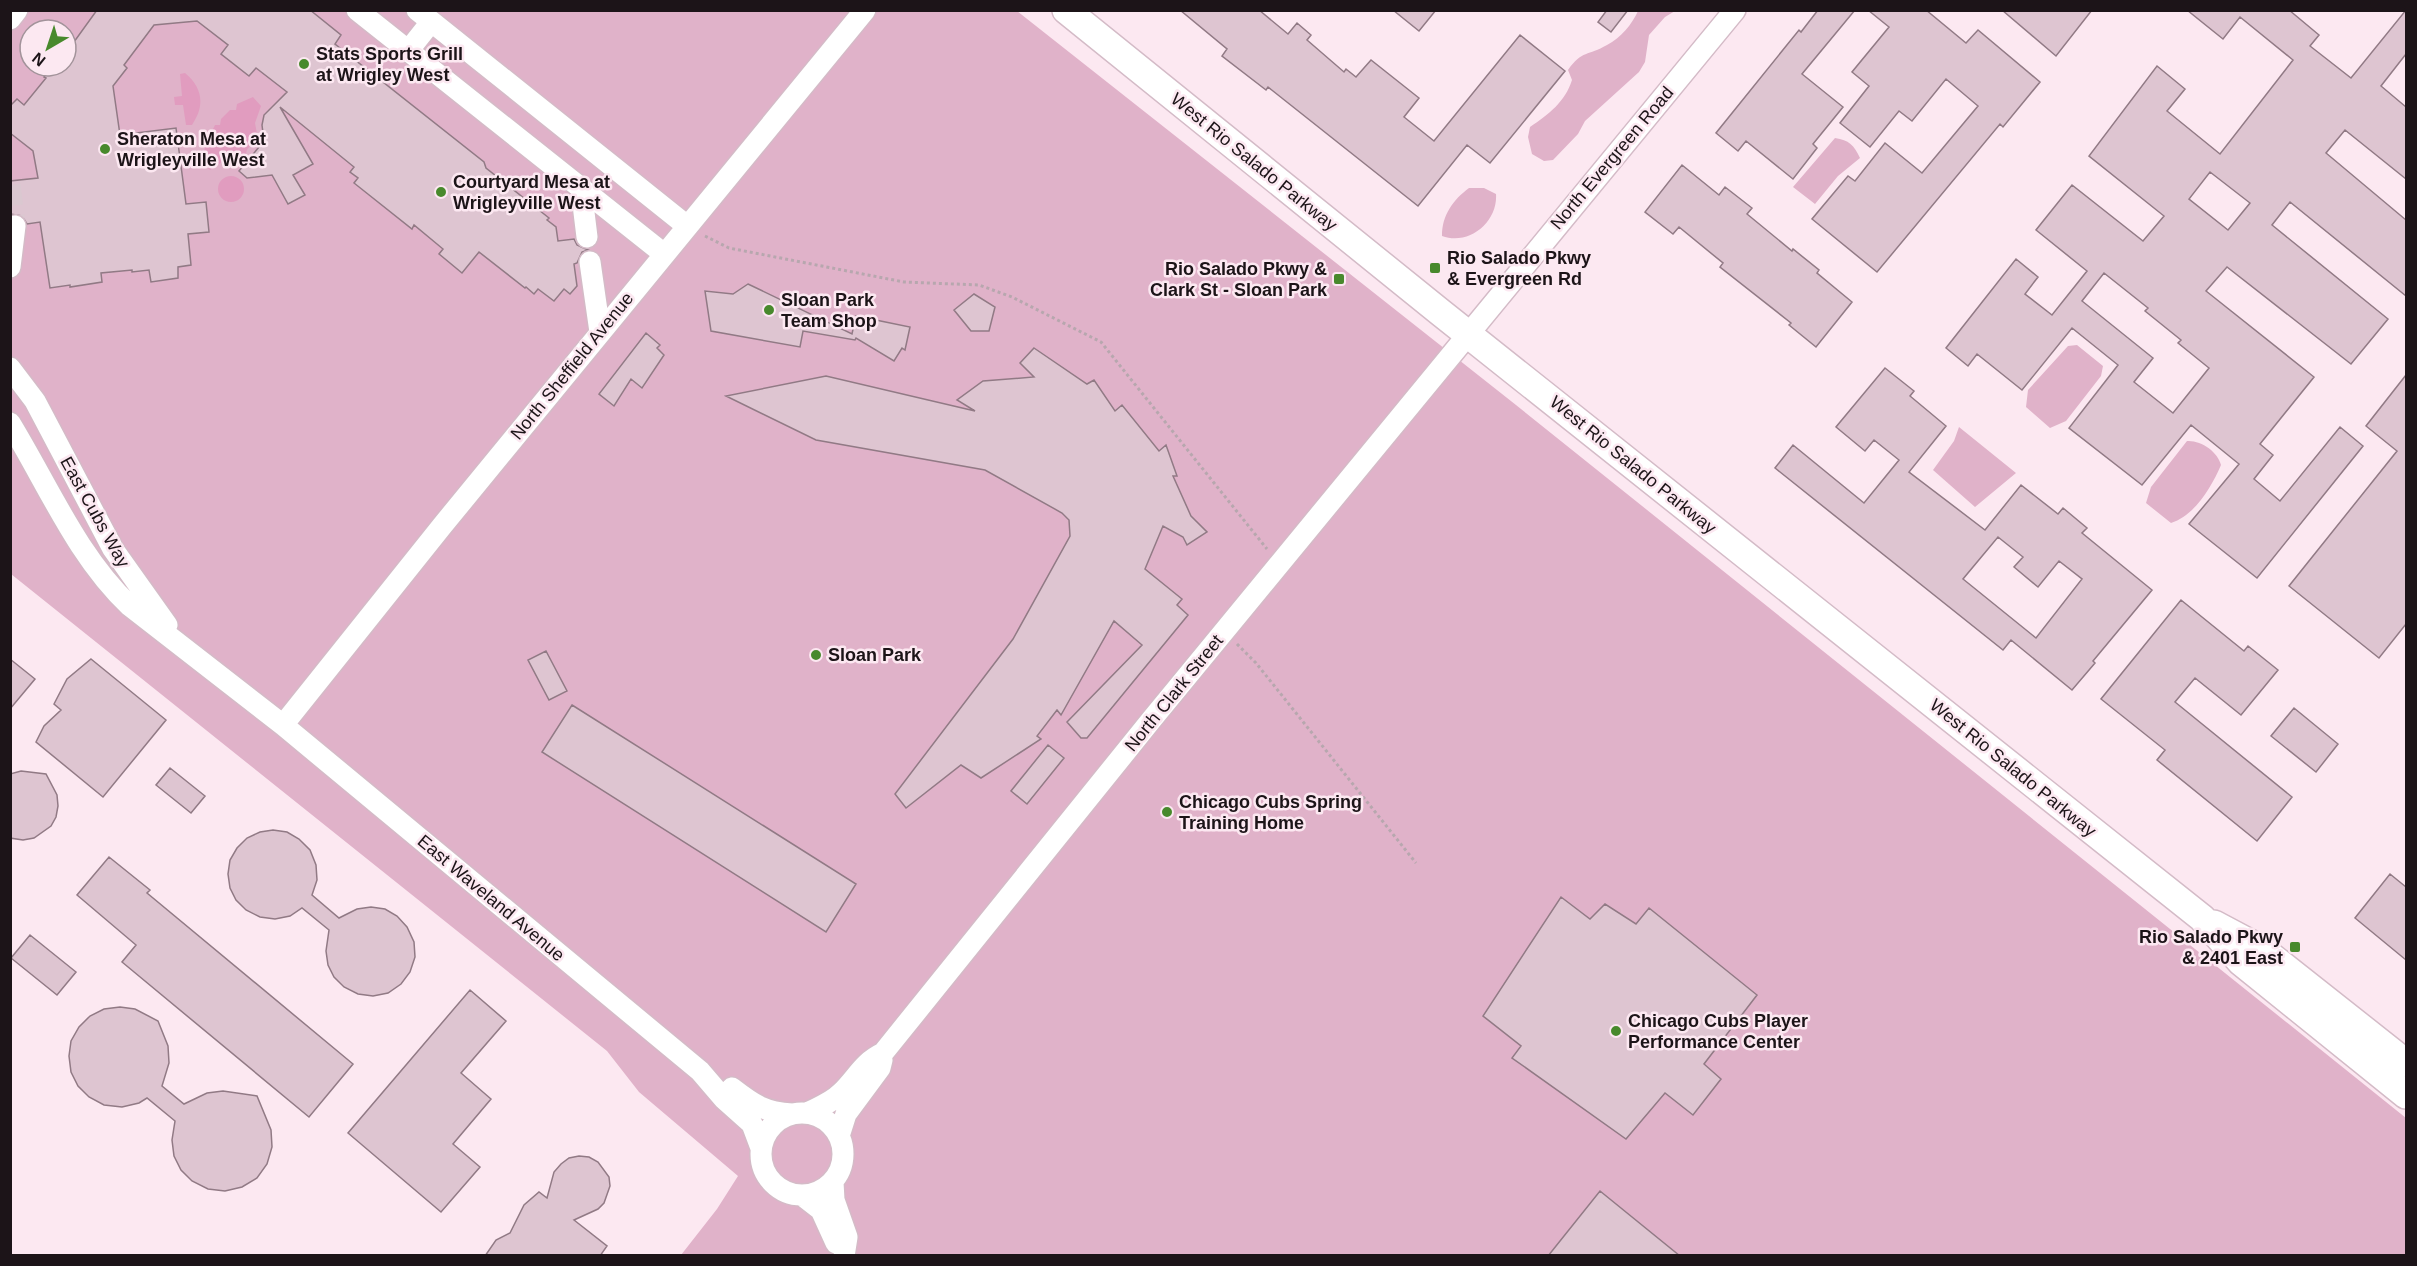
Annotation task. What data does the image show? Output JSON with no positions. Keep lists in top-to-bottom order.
{
  "streets": {
    "main road": ["West Rio Salado Parkway"],
    "street": [
      "North Evergreen Road",
      "North Sheffield Avenue",
      "East Cubs Way",
      "North Clark Street",
      "East Waveland Avenue"
    ]
  },
  "crossings": [
    ["North Evergreen Road", "West Rio Salado Parkway"],
    ["North Evergreen Road", "North Clark Street"],
    ["West Rio Salado Parkway", "North Clark Street"],
    ["North Sheffield Avenue", "East Cubs Way"],
    ["North Sheffield Avenue", "East Waveland Avenue"],
    ["East Cubs Way", "East Waveland Avenue"],
    ["North Clark Street", "East Waveland Avenue"]
  ],
  "places": {
    "other": [
      "Stats Sports Grill at Wrigley West",
      "Sheraton Mesa at Wrigleyville West",
      "Courtyard Mesa at Wrigleyville West",
      "Sloan Park Team Shop",
      "Sloan Park",
      "Chicago Cubs Spring Training Home",
      "Chicago Cubs Player Performance Center"
    ],
    "transit": ["Rio Salado Pkwy & Evergreen Rd", "Rio Salado Pkwy & Clark St - Sloan Park", "Rio Salado Pkwy & 2401 East"]
  },
  "north": "bottom left"
}
